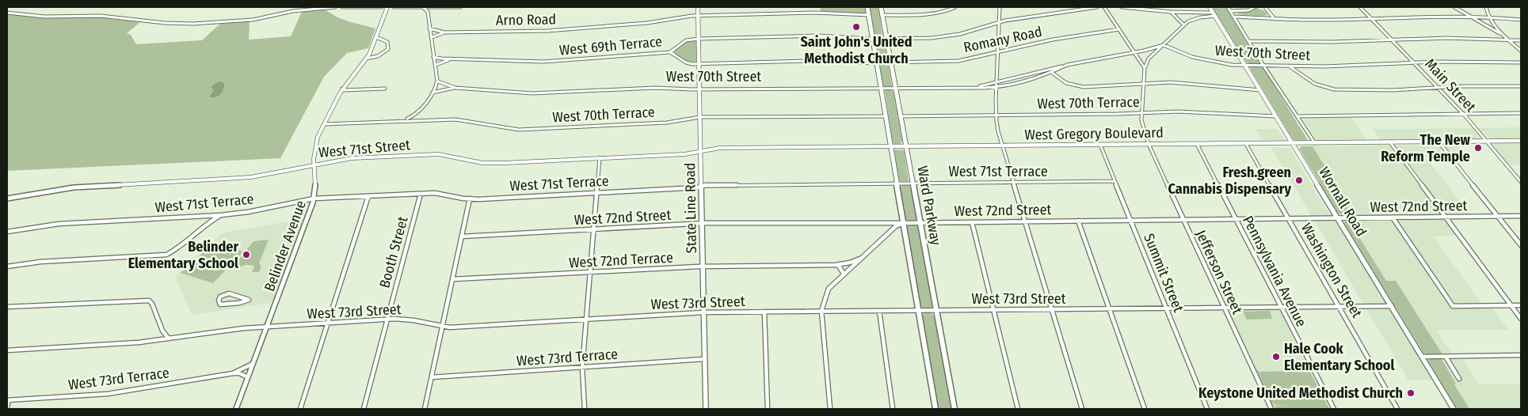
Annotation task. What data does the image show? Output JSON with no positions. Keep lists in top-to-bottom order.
{
  "streets": {
    "main road": [
      "West Gregory Boulevard",
      "Wornall Road",
      "Ward Parkway",
      "State Line Road"
    ],
    "street": [
      "Arno Road",
      "Romany Road",
      "West 69th Terrace",
      "West 70th Street",
      "Main Street",
      "West 70th Terrace",
      "West 71st Street",
      "West 71st Terrace",
      "West 72nd Street",
      "Belinder Avenue",
      "Booth Street",
      "West 72nd Terrace",
      "Washington Street",
      "Pennsylvania Avenue",
      "Jefferson Street",
      "Summit Street",
      "West 73rd Street",
      "West 73rd Terrace"
    ]
  },
  "crossings": [
    ["Arno Road", "Ward Parkway"],
    ["Arno Road", "State Line Road"],
    ["Romany Road", "Ward Parkway"],
    ["West 69th Terrace", "Ward Parkway"],
    ["West 69th Terrace", "State Line Road"],
    ["West 70th Street", "Main Street"],
    ["West 70th Street", "Wornall Road"],
    ["West 70th Street", "Ward Parkway"],
    ["West 70th Street", "State Line Road"],
    ["Main Street", "West Gregory Boulevard"],
    ["West 70th Terrace", "Wornall Road"],
    ["West 70th Terrace", "Ward Parkway"],
    ["West 70th Terrace", "State Line Road"],
    ["West 70th Terrace", "Belinder Avenue"],
    ["West 70th Terrace", "Jefferson Street"],
    ["West Gregory Boulevard", "West 71st Street"],
    ["West Gregory Boulevard", "Wornall Road"],
    ["West Gregory Boulevard", "Ward Parkway"],
    ["West Gregory Boulevard", "State Line Road"],
    ["West Gregory Boulevard", "Washington Street"],
    ["West Gregory Boulevard", "Pennsylvania Avenue"],
    ["West Gregory Boulevard", "Jefferson Street"],
    ["West Gregory Boulevard", "Summit Street"],
    ["West 71st Street", "State Line Road"],
    ["West 71st Street", "Belinder Avenue"],
    ["West 71st Terrace", "Ward Parkway"],
    ["West 71st Terrace", "State Line Road"],
    ["West 71st Terrace", "Belinder Avenue"],
    ["West 71st Terrace", "Booth Street"],
    ["West 71st Terrace", "Summit Street"],
    ["Wornall Road", "West 72nd Street"],
    ["Wornall Road", "West 73rd Street"],
    ["Ward Parkway", "West 72nd Street"],
    ["Ward Parkway", "West 73rd Street"],
    ["West 72nd Street", "State Line Road"],
    ["West 72nd Street", "Washington Street"],
    ["West 72nd Street", "Pennsylvania Avenue"],
    ["West 72nd Street", "Jefferson Street"],
    ["West 72nd Street", "Summit Street"],
    ["State Line Road", "West 72nd Terrace"],
    ["State Line Road", "West 73rd Street"],
    ["State Line Road", "West 73rd Terrace"],
    ["Belinder Avenue", "West 73rd Street"],
    ["Belinder Avenue", "West 73rd Terrace"],
    ["Booth Street", "West 73rd Street"],
    ["Washington Street", "West 73rd Street"],
    ["Pennsylvania Avenue", "West 73rd Street"],
    ["Jefferson Street", "West 73rd Street"],
    ["Summit Street", "West 73rd Street"]
  ],
  "places": [
    "Saint John's United Methodist Church",
    "The New Reform Temple",
    "Fresh.green Cannabis Dispensary",
    "Belinder Elementary School",
    "Hale Cook Elementary School",
    "Keystone United Methodist Church"
  ]
}
